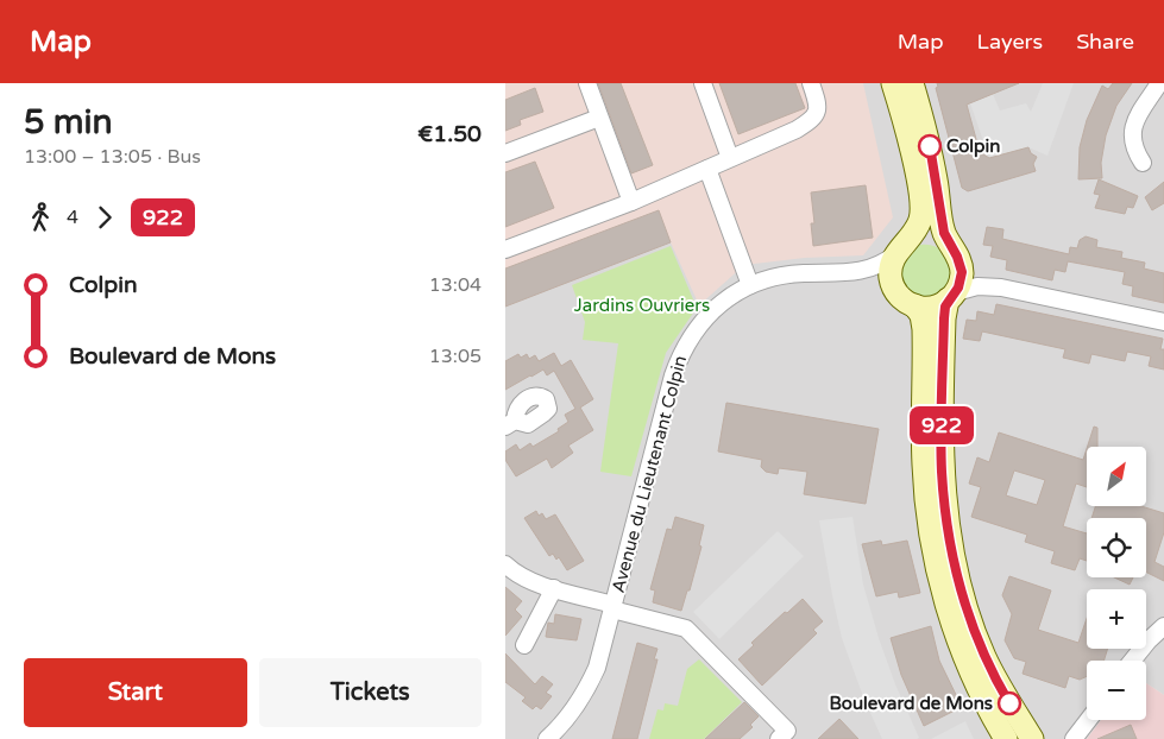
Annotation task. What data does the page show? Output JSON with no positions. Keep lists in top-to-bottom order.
{
  "streets": {
    "street": ["Avenue du Lieutenant Colpin"]
  },
  "parks": ["Jardins Ouvriers"],
  "places": ["Colpin", "Boulevard de Mons"],
  "lines": ["bus line 922"],
  "north": "top right",
  "page": {
    "header": "Map",
    "nav": ["Map", "Layers", "Share"],
    "heading": ["5 min", "13:00 – 13:05 · Bus", "€1.50"],
    "on_map": "922",
    "legs": ["4", "922"],
    "list": [
      {
        "name": "Colpin",
        "value": "13:04"
      },
      {
        "name": "Boulevard de Mons",
        "value": "13:05"
      }
    ],
    "map_buttons": ["+", "−"],
    "buttons": ["Start", "Tickets"]
  }
}
